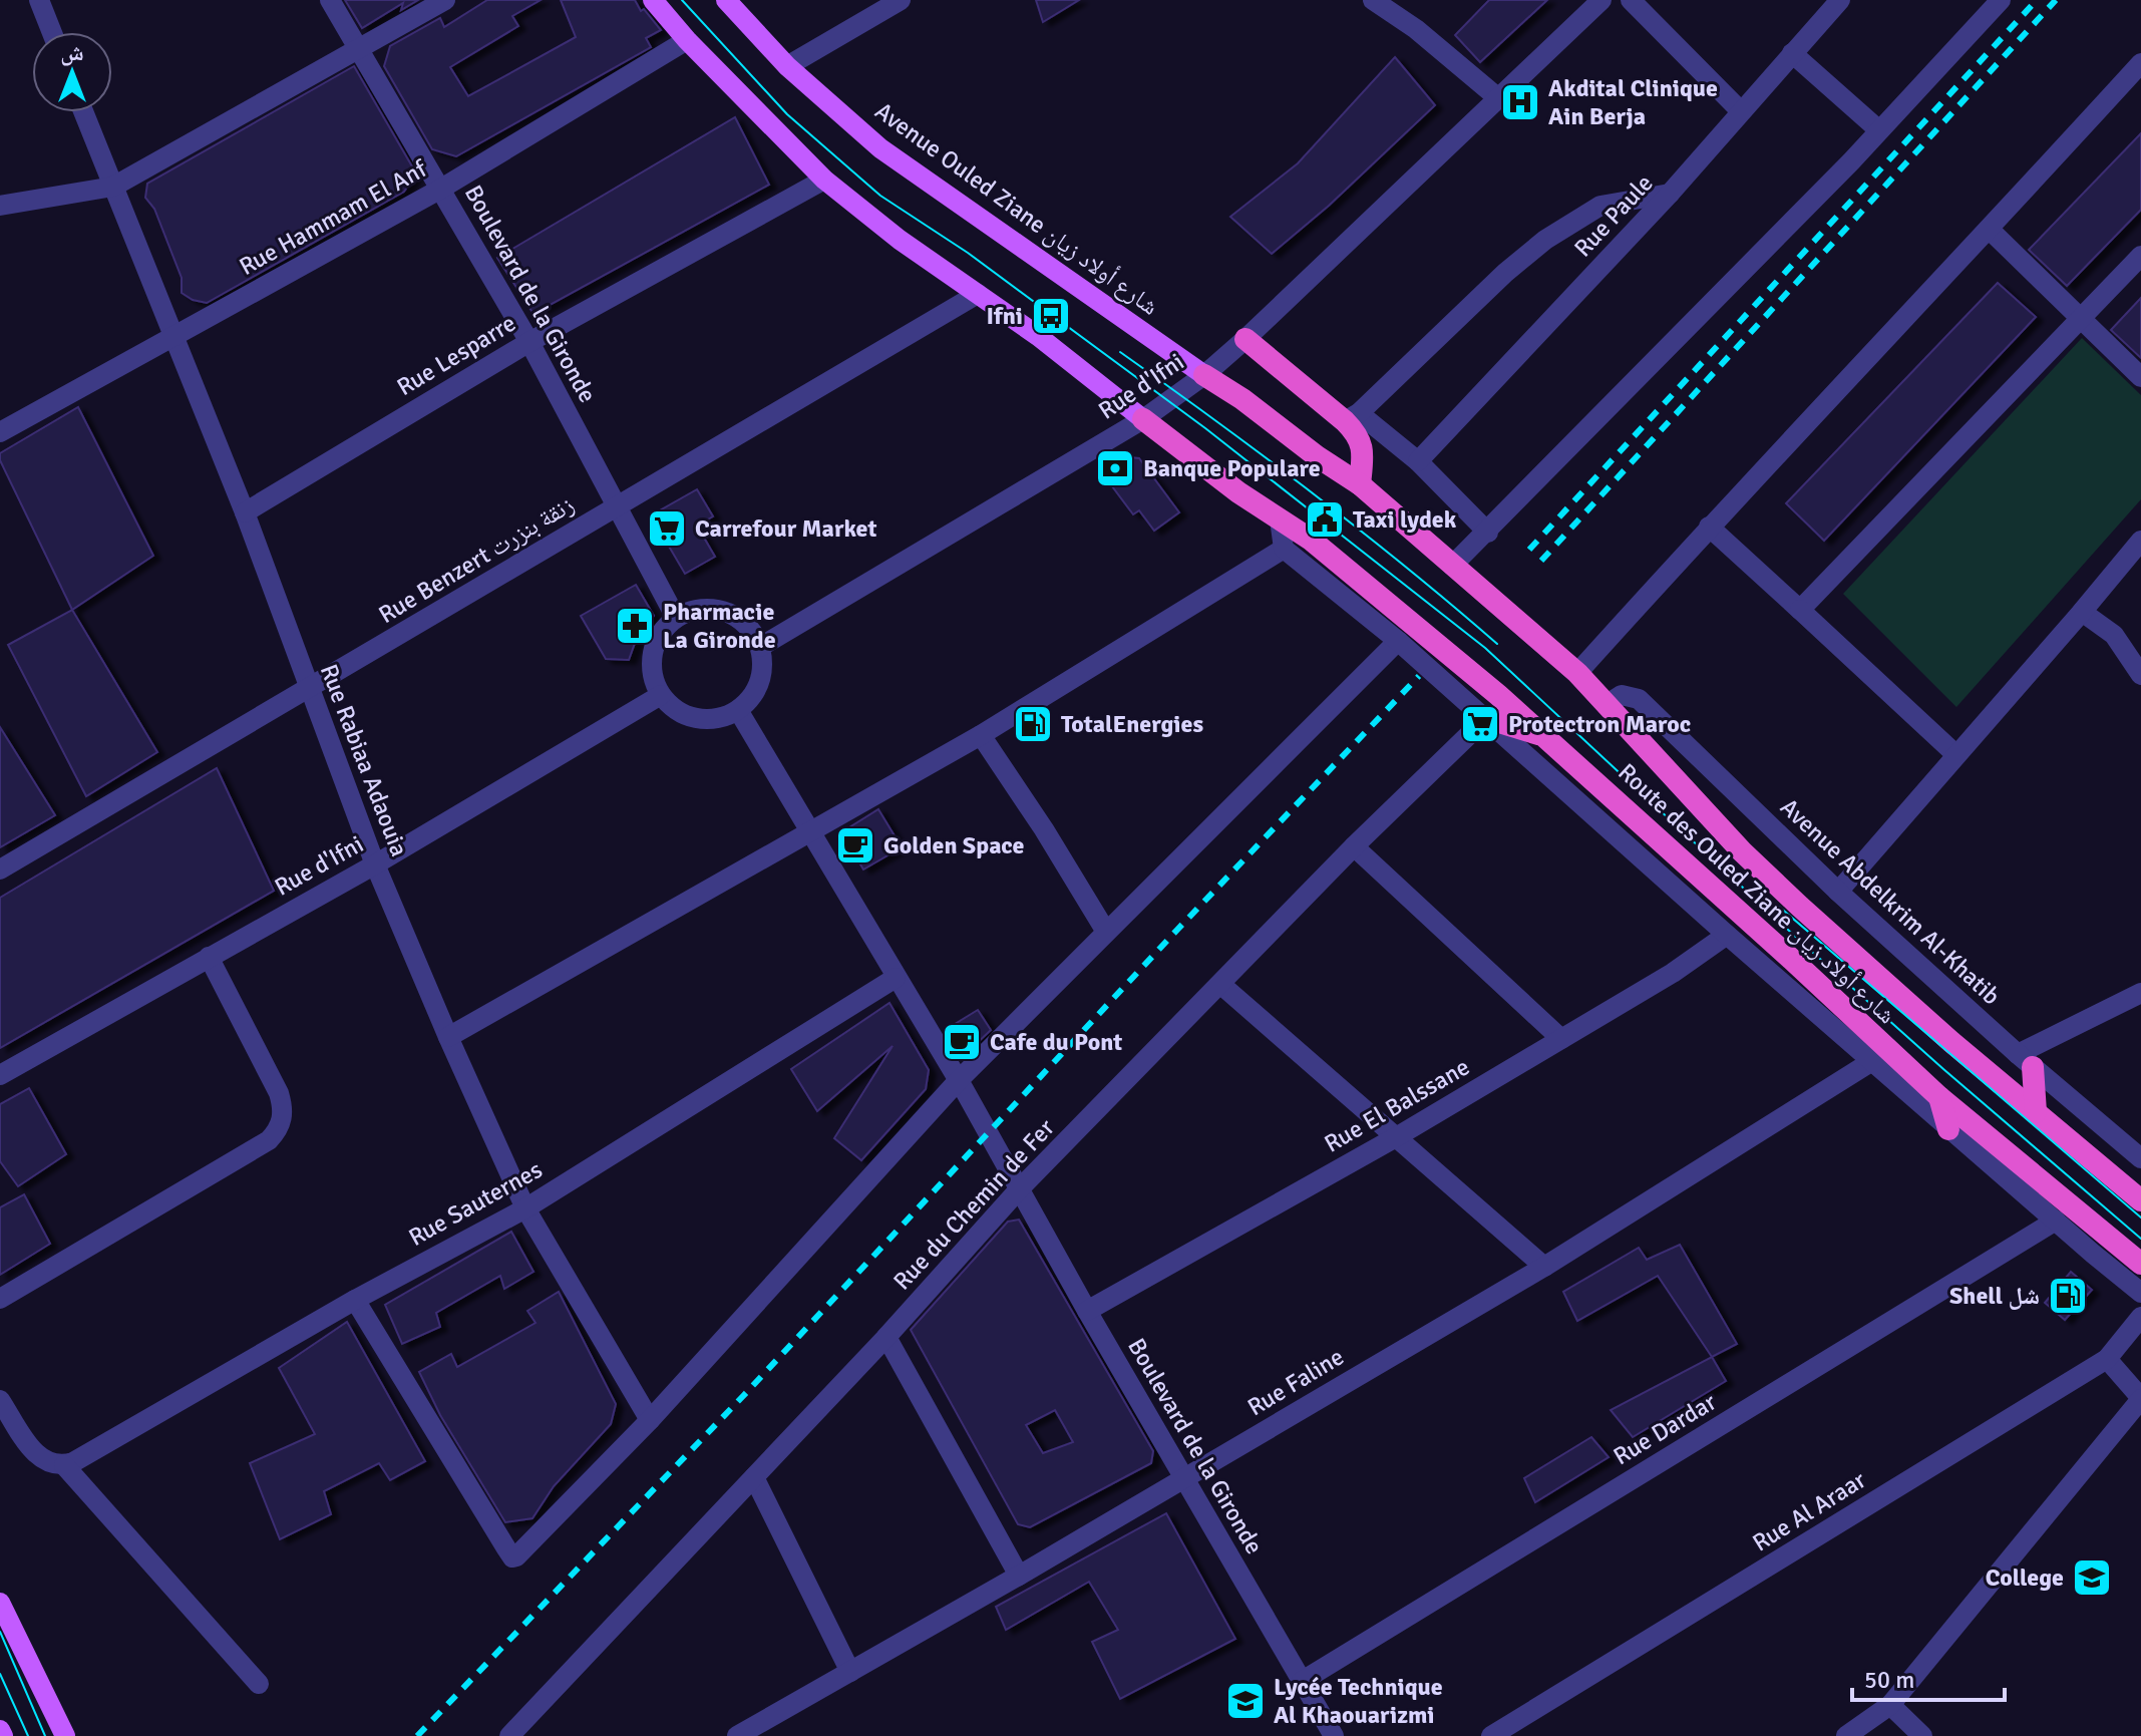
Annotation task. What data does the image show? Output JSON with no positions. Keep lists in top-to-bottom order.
{
  "streets": {
    "highway": ["Avenue Ouled Ziane شارع أولاد زيان", "Route des Ouled Ziane شارع أولاد زيان"],
    "street": [
      "Rue Paule",
      "Rue Hammam El Anf",
      "Boulevard de la Gironde",
      "Rue Lesparre",
      "Rue d'Ifni",
      "Rue Benzert زنقة بنزرت",
      "Rue Rabiaa Adaouia",
      "Avenue Abdelkrim Al-Khatib",
      "Rue El Balssane",
      "Rue Sauternes",
      "Rue du Chemin de Fer",
      "Rue Faline",
      "Rue Dardar",
      "Rue Al Araar"
    ]
  },
  "crossings": [
    ["Avenue Ouled Ziane شارع أولاد زيان", "Rue d'Ifni"],
    ["Avenue Ouled Ziane شارع أولاد زيان", "Route des Ouled Ziane شارع أولاد زيان"],
    ["Rue Hammam El Anf", "Boulevard de la Gironde"],
    ["Rue Hammam El Anf", "Rue Rabiaa Adaouia"],
    ["Boulevard de la Gironde", "Rue Lesparre"],
    ["Boulevard de la Gironde", "Rue d'Ifni"],
    ["Boulevard de la Gironde", "Rue Benzert زنقة بنزرت"],
    ["Boulevard de la Gironde", "Rue El Balssane"],
    ["Boulevard de la Gironde", "Rue du Chemin de Fer"],
    ["Boulevard de la Gironde", "Rue Faline"],
    ["Boulevard de la Gironde", "Rue Dardar"],
    ["Rue Lesparre", "Rue Rabiaa Adaouia"],
    ["Rue d'Ifni", "Rue Rabiaa Adaouia"],
    ["Rue d'Ifni", "Route des Ouled Ziane شارع أولاد زيان"],
    ["Rue Benzert زنقة بنزرت", "Rue Rabiaa Adaouia"],
    ["Rue Rabiaa Adaouia", "Rue Sauternes"],
    ["Route des Ouled Ziane شارع أولاد زيان", "Avenue Abdelkrim Al-Khatib"]
  ],
  "places": {
    "hospital": ["Akdital Clinique Ain Berja"],
    "bus stop": ["Ifni"],
    "bank": ["Banque Populare"],
    "public building": ["Taxi lydek"],
    "supermarket": ["Carrefour Market", "Protectron Maroc"],
    "pharmacy": ["Pharmacie La Gironde"],
    "fuel station": ["TotalEnergies", "Shell شل"],
    "cafe": ["Golden Space", "Cafe du Pont"],
    "school or university": ["College", "Lycée Technique Al Khaouarizmi"]
  },
  "scale_bar": "50 m",
  "north": "top"
}
